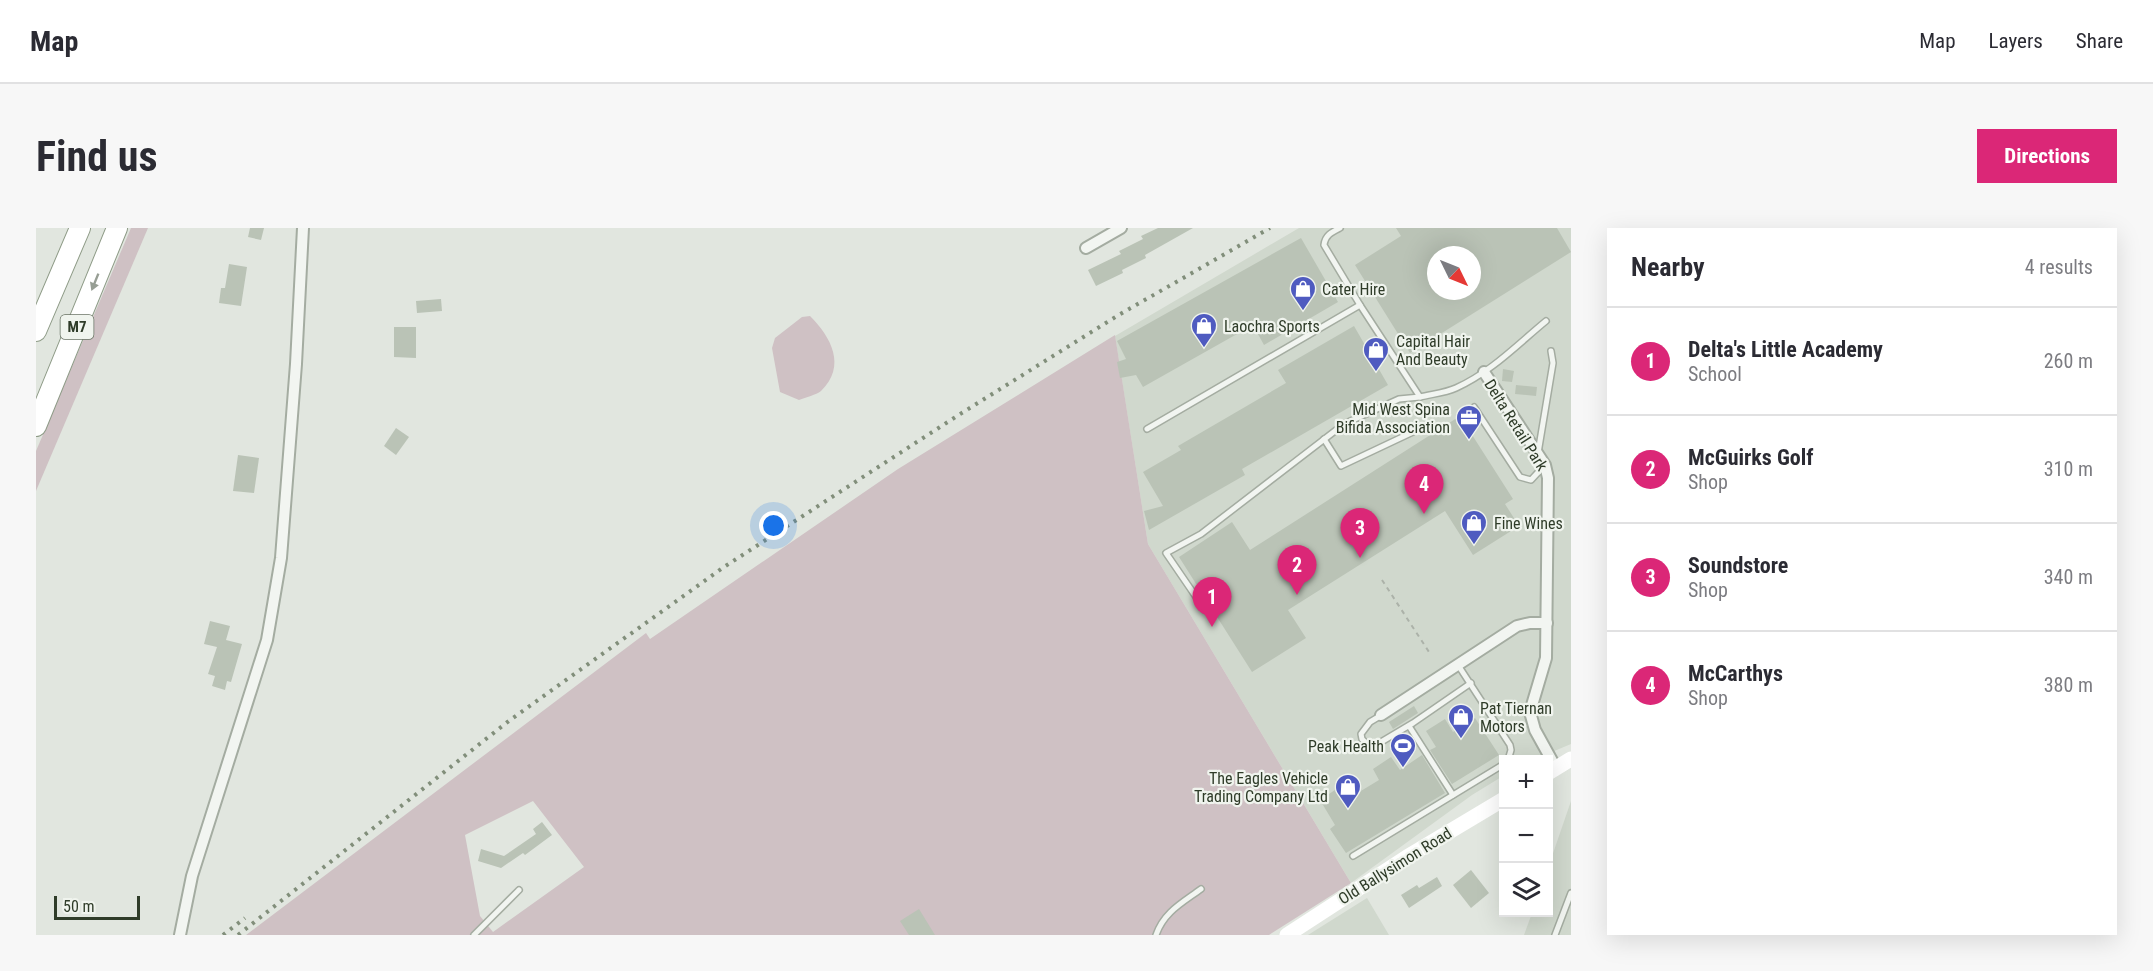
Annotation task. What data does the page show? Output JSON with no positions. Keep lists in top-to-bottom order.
{
  "streets": {
    "highway": ["M7"],
    "street": ["Delta Retail Park", "Old Ballysimon Road"]
  },
  "places": {
    "shop": [
      "Cater Hire",
      "Laochra Sports",
      "Capital Hair And Beauty",
      "Fine Wines",
      "Pat Tiernan Motors",
      "The Eagles Vehicle Trading Company Ltd"
    ],
    "office": ["Mid West Spina Bifida Association"],
    "sports": ["Peak Health"]
  },
  "scale_bar": "50 m",
  "north": "bottom right",
  "page": {
    "header": "Map",
    "nav": ["Map", "Layers", "Share"],
    "buttons": "Directions",
    "title": "Find us",
    "heading": ["Nearby", "4 results"],
    "list": [
      {
        "mark": "1",
        "name": "Delta's Little Academy",
        "note": "School",
        "value": "260 m"
      },
      {
        "mark": "2",
        "name": "McGuirks Golf",
        "note": "Shop",
        "value": "310 m"
      },
      {
        "mark": "3",
        "name": "Soundstore",
        "note": "Shop",
        "value": "340 m"
      },
      {
        "mark": "4",
        "name": "McCarthys",
        "note": "Shop",
        "value": "380 m"
      }
    ],
    "pins": [
      "4",
      "3",
      "2",
      "1"
    ],
    "map_buttons": ["+", "−"],
    "scale": "50 m"
  }
}
